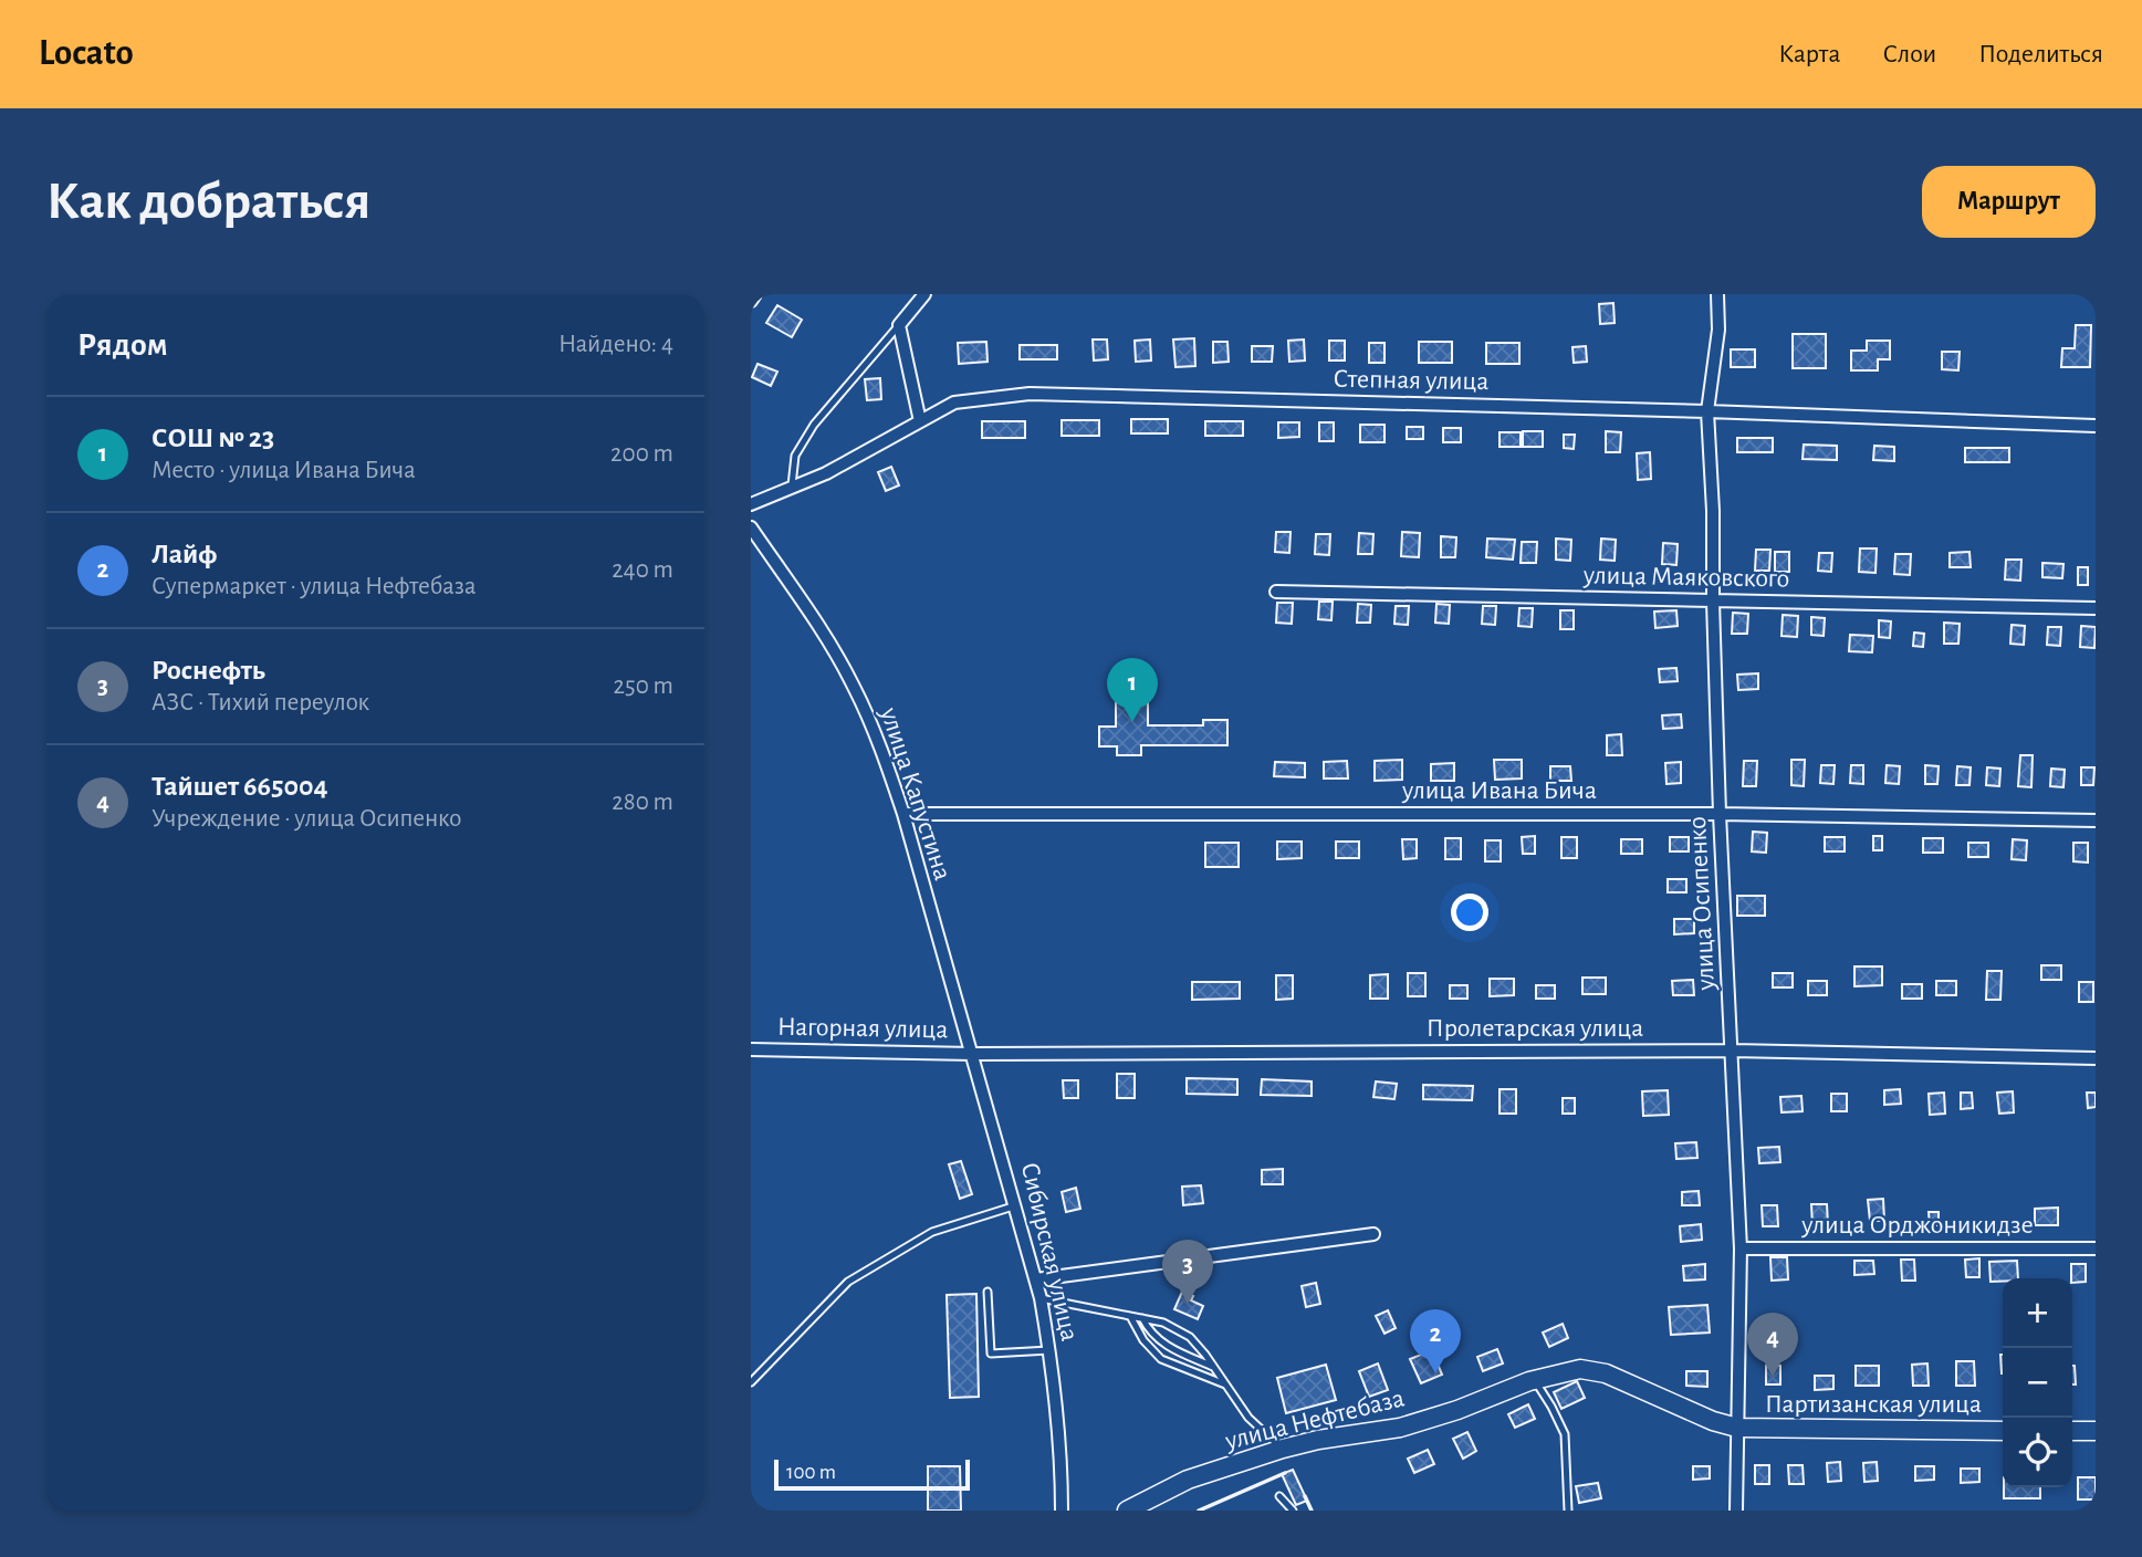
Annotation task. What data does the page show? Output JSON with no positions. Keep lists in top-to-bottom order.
{
  "streets": {
    "main road": ["Партизанская улица", "улица Нефтебаза"],
    "street": [
      "Степная улица",
      "улица Маяковского",
      "улица Ивана Бича",
      "улица Капустина",
      "улица Осипенко",
      "Нагорная улица",
      "Пролетарская улица",
      "улица Орджоникидзе",
      "Сибирская улица"
    ]
  },
  "crossings": [
    ["Степная улица", "улица Осипенко"],
    ["улица Маяковского", "улица Осипенко"],
    ["улица Ивана Бича", "улица Капустина"],
    ["улица Ивана Бича", "улица Осипенко"],
    ["улица Капустина", "Нагорная улица"],
    ["улица Капустина", "Пролетарская улица"],
    ["улица Капустина", "Сибирская улица"],
    ["улица Осипенко", "Пролетарская улица"],
    ["улица Осипенко", "улица Орджоникидзе"],
    ["улица Осипенко", "Партизанская улица"],
    ["улица Осипенко", "улица Нефтебаза"],
    ["Нагорная улица", "Пролетарская улица"],
    ["Нагорная улица", "Сибирская улица"],
    ["Пролетарская улица", "Сибирская улица"],
    ["Партизанская улица", "улица Нефтебаза"]
  ],
  "scale_bar": "100 m",
  "page": {
    "header": "Locato",
    "nav": ["Карта", "Слои", "Поделиться"],
    "buttons": "Маршрут",
    "title": "Как добраться",
    "heading": ["Рядом", "Найдено: 4"],
    "list": [
      {
        "mark": "1",
        "name": "СОШ № 23",
        "note": "Место · улица Ивана Бича",
        "value": "200 m"
      },
      {
        "mark": "2",
        "name": "Лайф",
        "note": "Супермаркет · улица Нефтебаза",
        "value": "240 m"
      },
      {
        "mark": "3",
        "name": "Роснефть",
        "note": "АЗС · Тихий переулок",
        "value": "250 m"
      },
      {
        "mark": "4",
        "name": "Тайшет 665004",
        "note": "Учреждение · улица Осипенко",
        "value": "280 m"
      }
    ],
    "pins": [
      "1",
      "3",
      "2",
      "4"
    ],
    "map_buttons": ["+", "−"],
    "scale": "100 m"
  }
}
